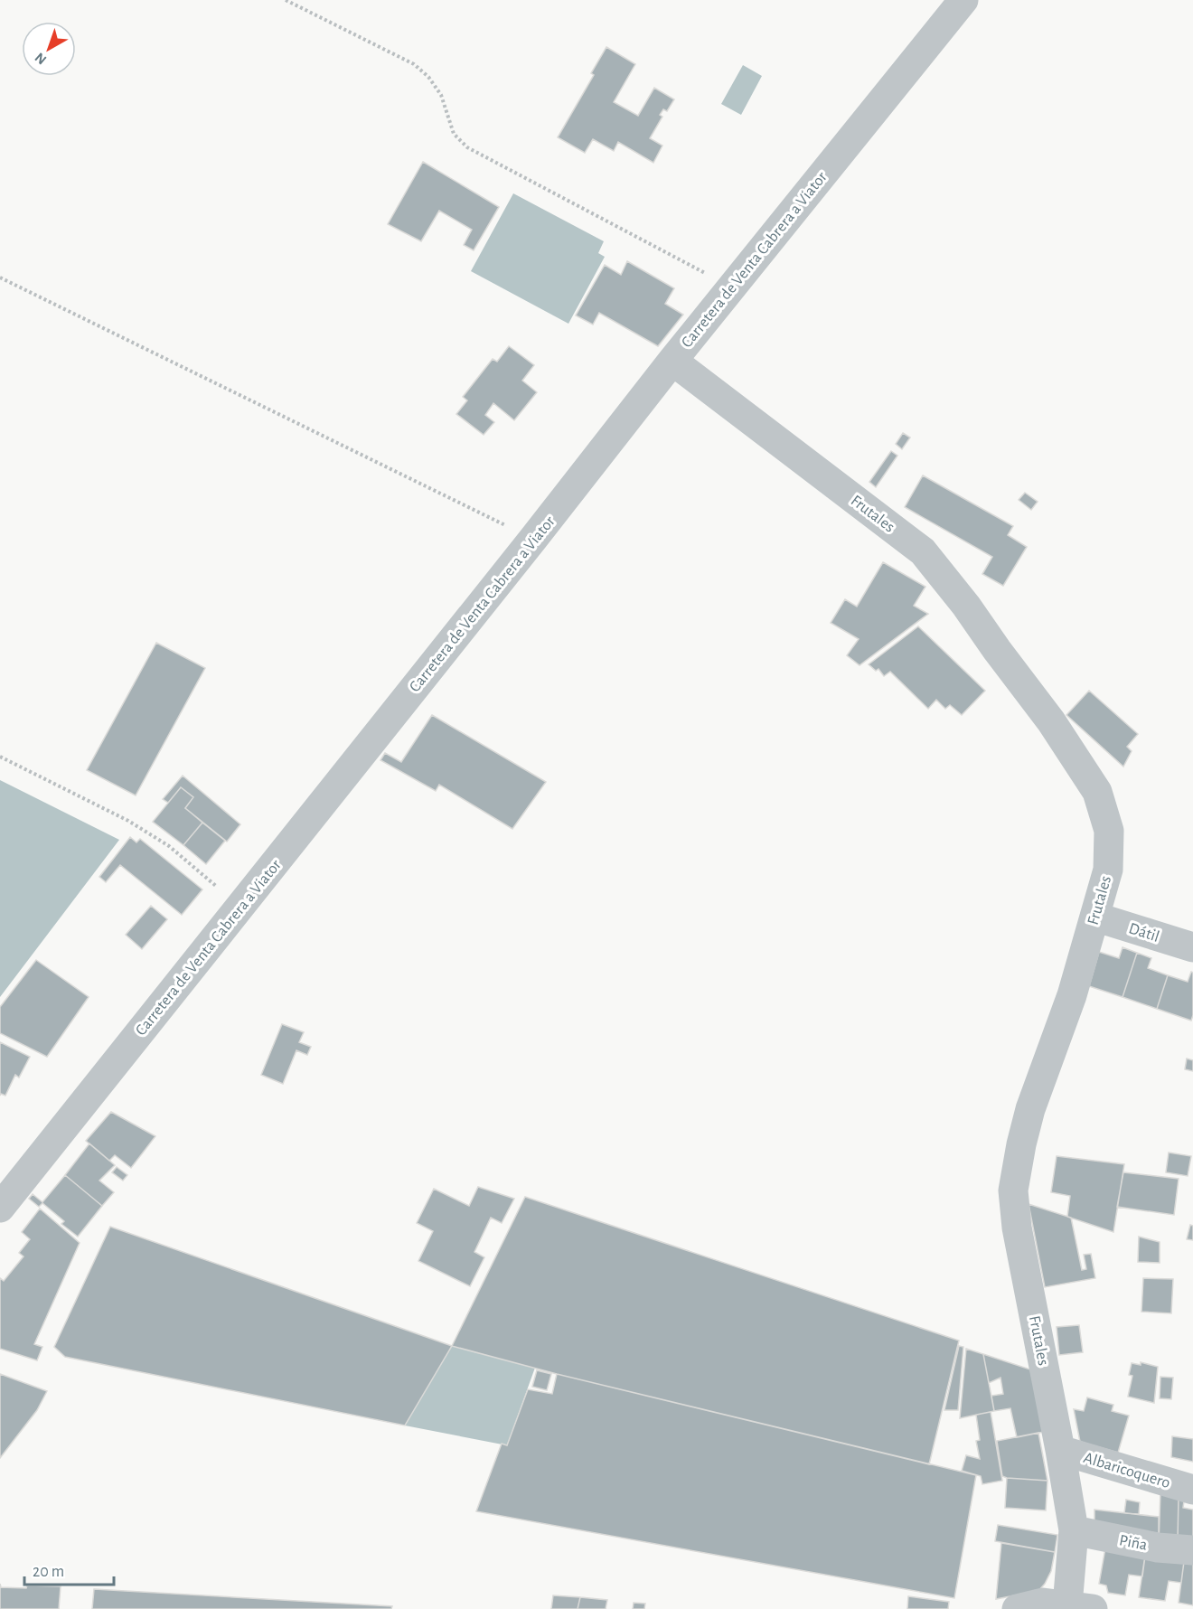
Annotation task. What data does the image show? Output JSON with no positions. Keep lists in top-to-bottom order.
{
  "streets": {
    "street": [
      "Carretera de Venta Cabrera a Viator",
      "Frutales",
      "Dátil",
      "Albaricoquero",
      "Piña"
    ]
  },
  "crossings": [
    ["Carretera de Venta Cabrera a Viator", "Frutales"],
    ["Frutales", "Dátil"],
    ["Frutales", "Albaricoquero"],
    ["Frutales", "Piña"]
  ],
  "scale_bar": "20 m",
  "north": "bottom left"
}
